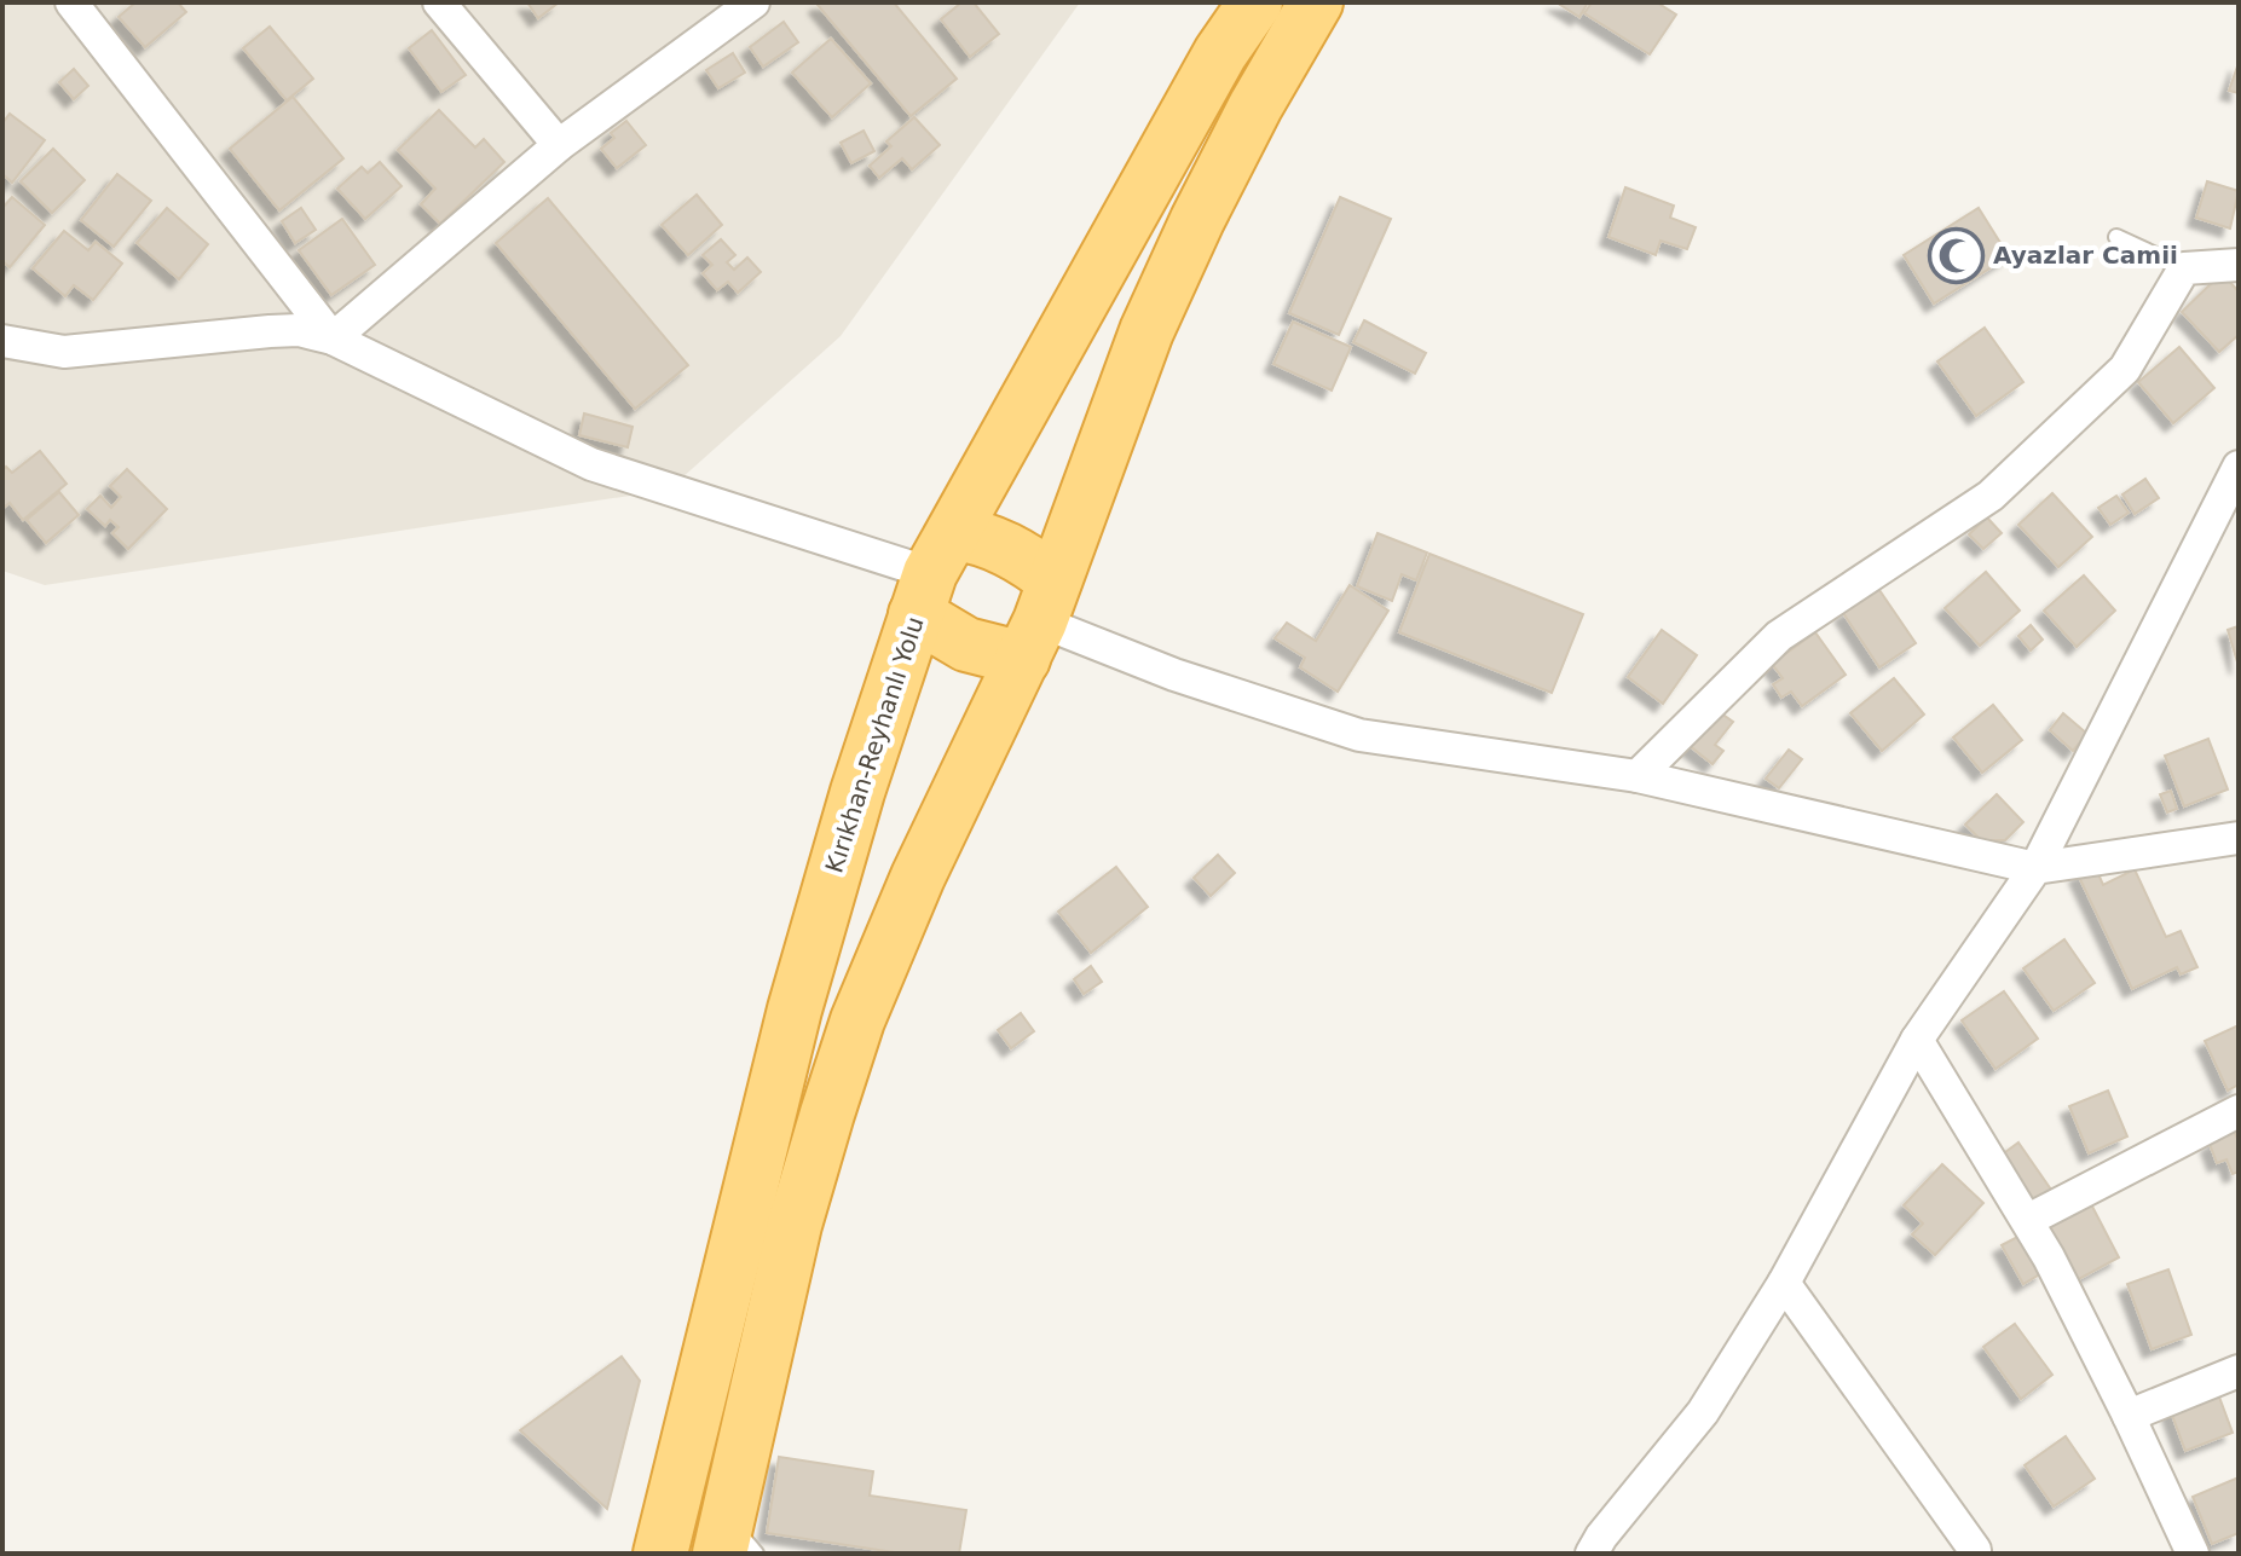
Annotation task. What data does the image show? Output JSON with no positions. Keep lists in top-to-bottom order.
{
  "streets": {
    "highway": ["Kırıkhan-Reyhanlı Yolu"]
  },
  "places": {
    "mosque": ["Ayazlar Camii"]
  }
}
